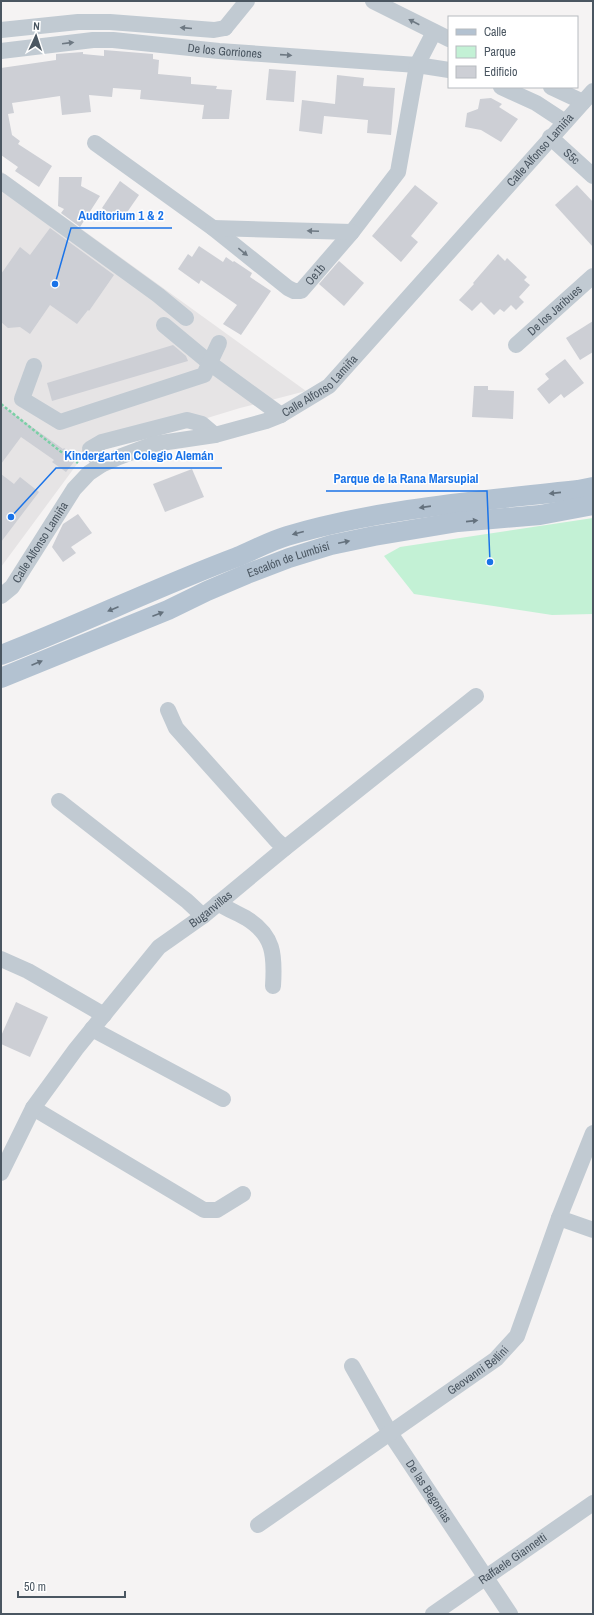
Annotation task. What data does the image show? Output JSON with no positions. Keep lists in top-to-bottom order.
{
  "streets": {
    "main road": ["Escalón de Lumbisí"],
    "street": [
      "De los Gorriones",
      "Calle Alfonso Lamiña",
      "S5c",
      "Oe1b",
      "De los Jaribues",
      "Buganvillas",
      "Geovanni Bellini",
      "De las Begonias",
      "Raffaele Giannetti"
    ]
  },
  "crossings": [
    ["De los Gorriones", "Oe1b"],
    ["Calle Alfonso Lamiña", "S5c"],
    ["Geovanni Bellini", "De las Begonias"],
    ["De las Begonias", "Raffaele Giannetti"]
  ],
  "places": ["Auditorium 1 & 2", "Kindergarten Colegio Alemán", "Parque de la Rana Marsupial"],
  "legend": ["Calle", "Parque", "Edificio"],
  "scale_bar": "50 m",
  "north": "top"
}
